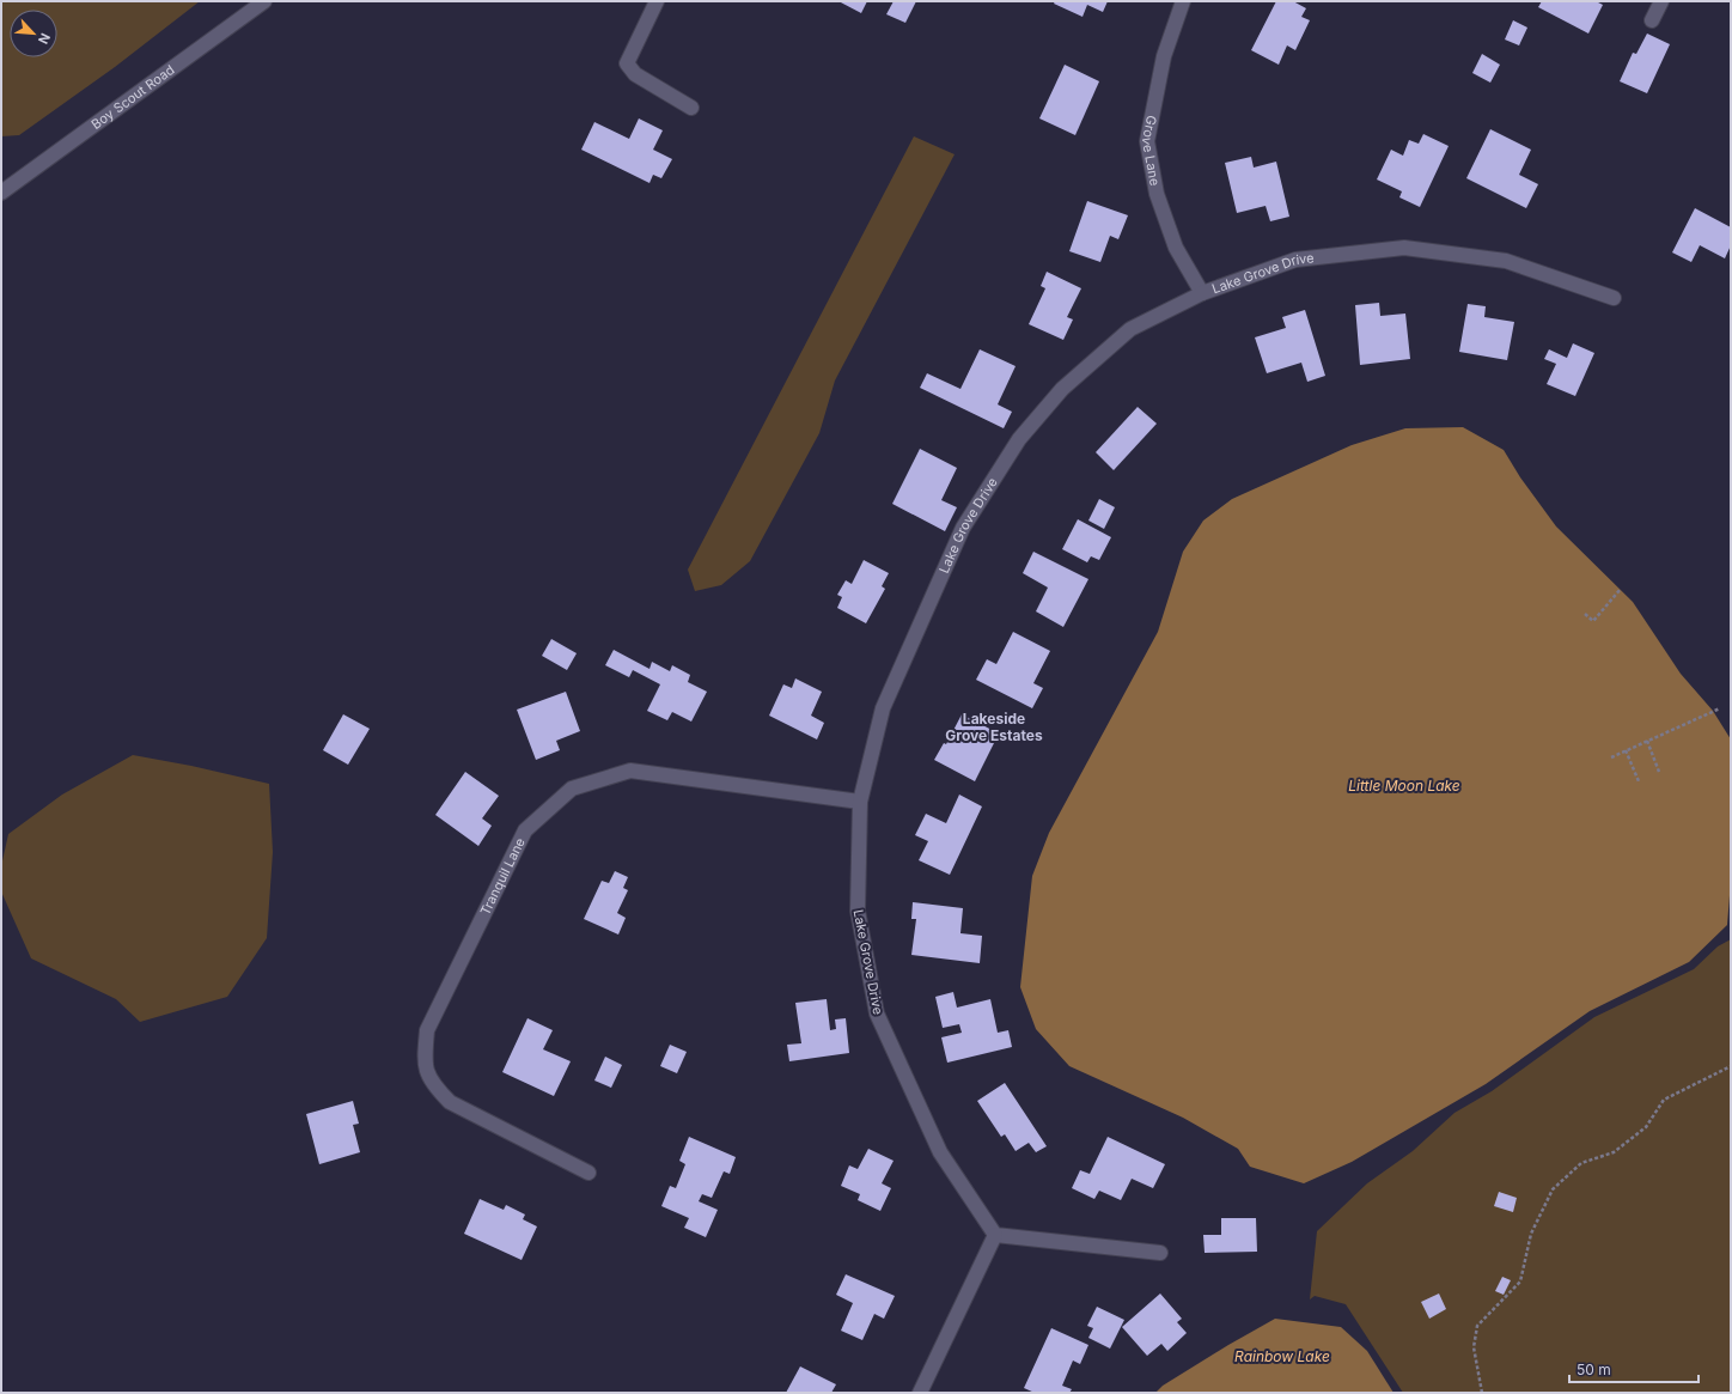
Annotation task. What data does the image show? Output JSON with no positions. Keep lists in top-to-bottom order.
{
  "streets": {
    "street": [
      "Boy Scout Road",
      "Grove Lane",
      "Lake Grove Drive",
      "Tranquil Lane"
    ]
  },
  "crossings": [
    ["Grove Lane", "Lake Grove Drive"],
    ["Lake Grove Drive", "Tranquil Lane"]
  ],
  "districts": ["Lakeside Grove Estates"],
  "water": ["Little Moon Lake", "Rainbow Lake"],
  "scale_bar": "50 m",
  "north": "bottom right"
}
